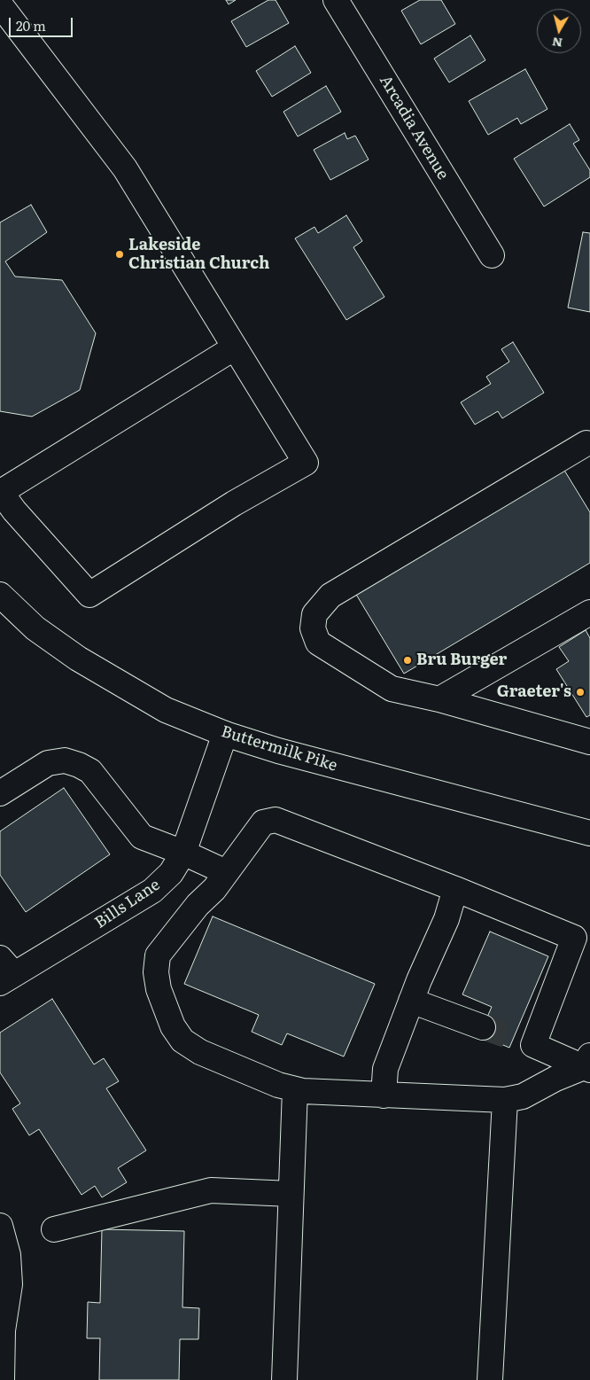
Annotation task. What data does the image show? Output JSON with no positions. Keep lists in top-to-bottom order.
{
  "streets": {
    "street": ["Arcadia Avenue", "Buttermilk Pike", "Bills Lane"]
  },
  "crossings": [
    ["Buttermilk Pike", "Bills Lane"]
  ],
  "places": ["Lakeside Christian Church", "Bru Burger", "Graeter's"],
  "scale_bar": "20 m",
  "north": "bottom"
}
